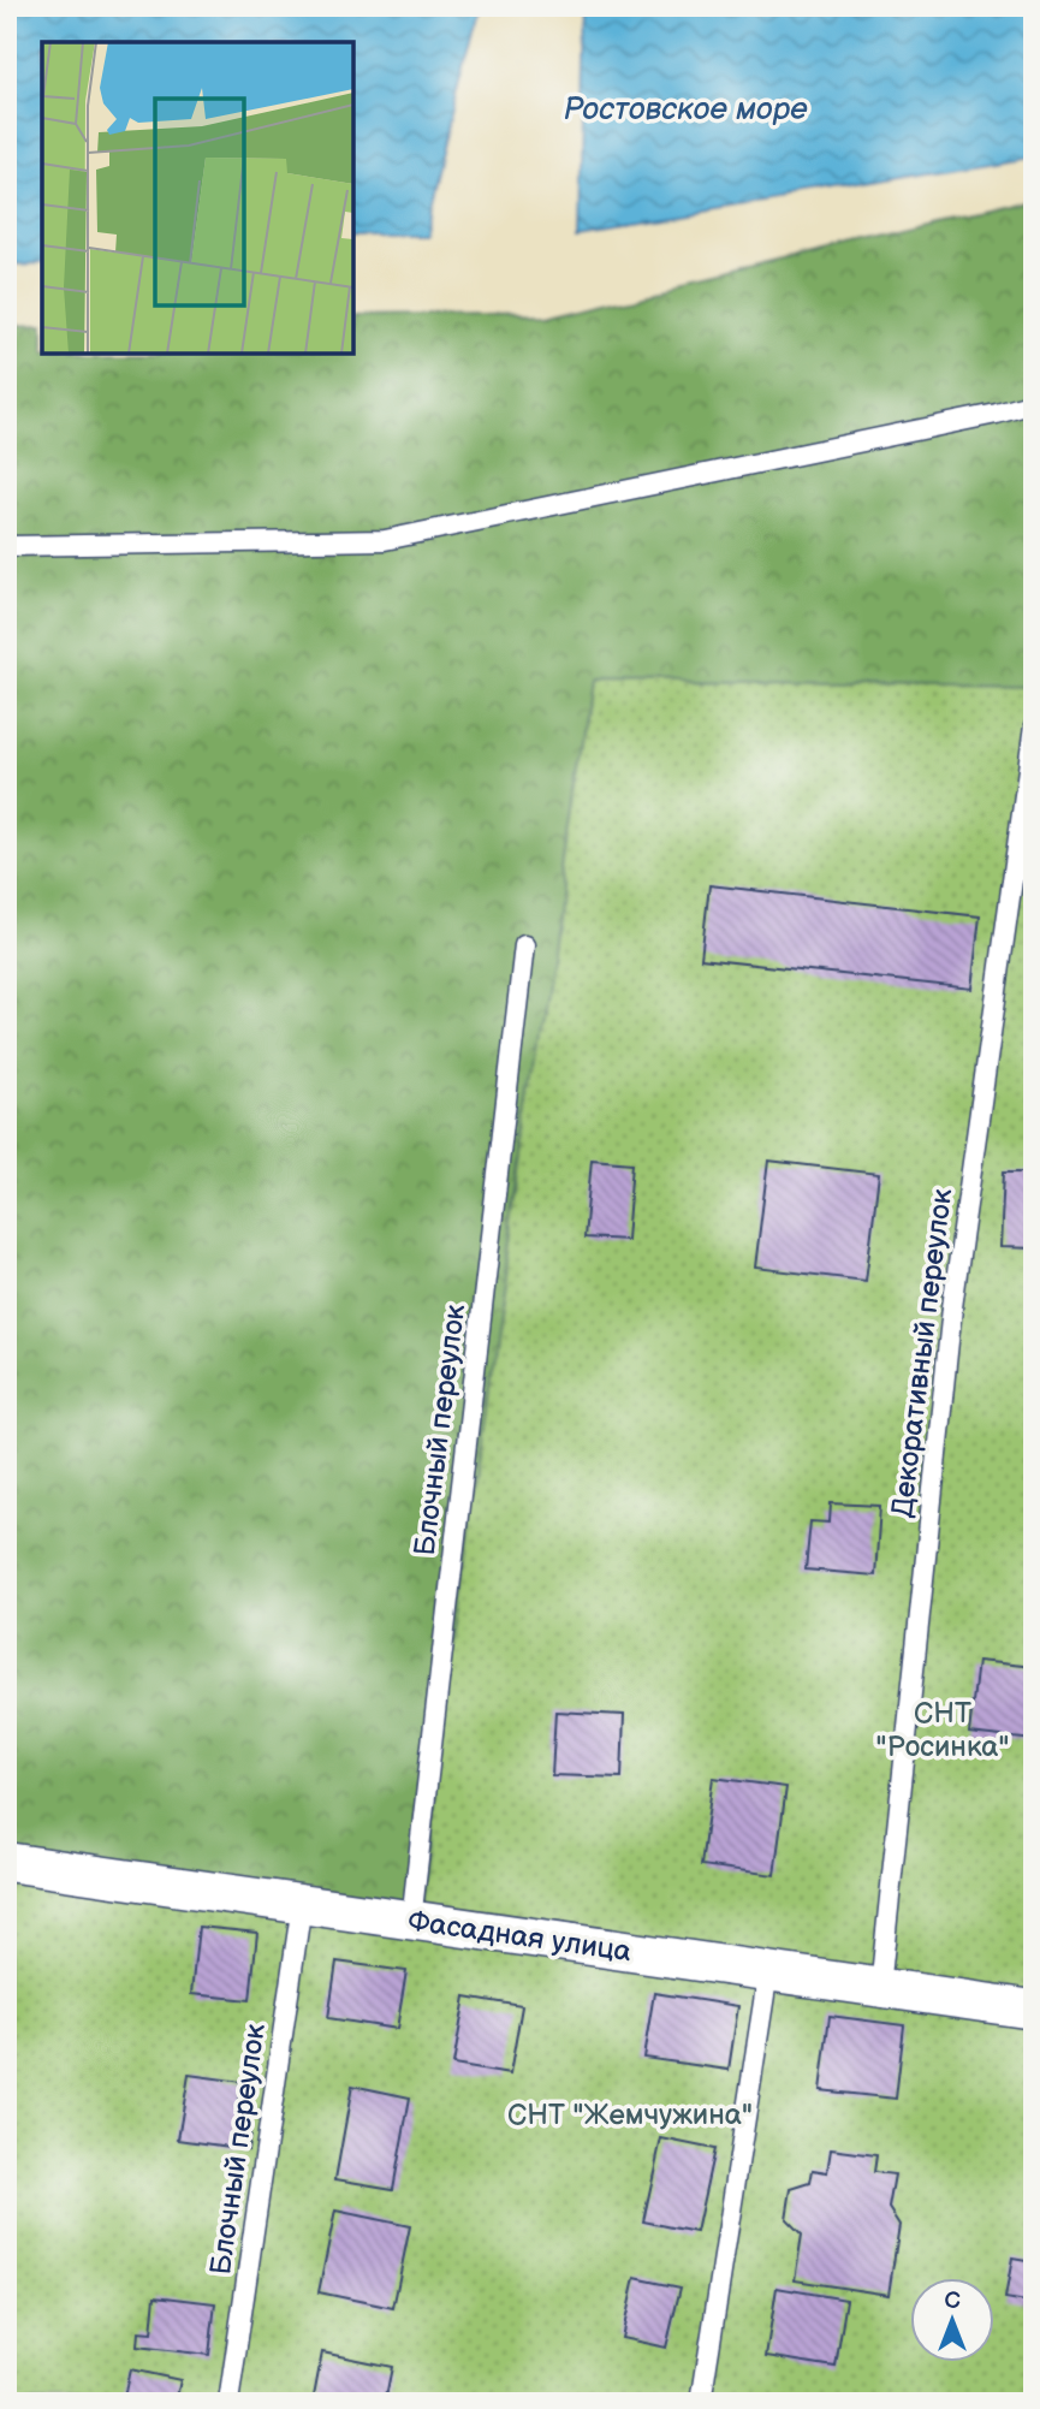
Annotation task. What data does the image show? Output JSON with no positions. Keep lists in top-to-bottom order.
{
  "streets": {
    "street": ["Фасадная улица"],
    "lane": ["Декоративный переулок", "Блочный переулок"]
  },
  "crossings": [
    ["Декоративный переулок", "Фасадная улица"],
    ["Блочный переулок", "Фасадная улица"]
  ],
  "water": ["Ростовское море"],
  "parks": ["СНТ \"Росинка\"", "СНТ \"Жемчужина\""],
  "north": "top"
}
